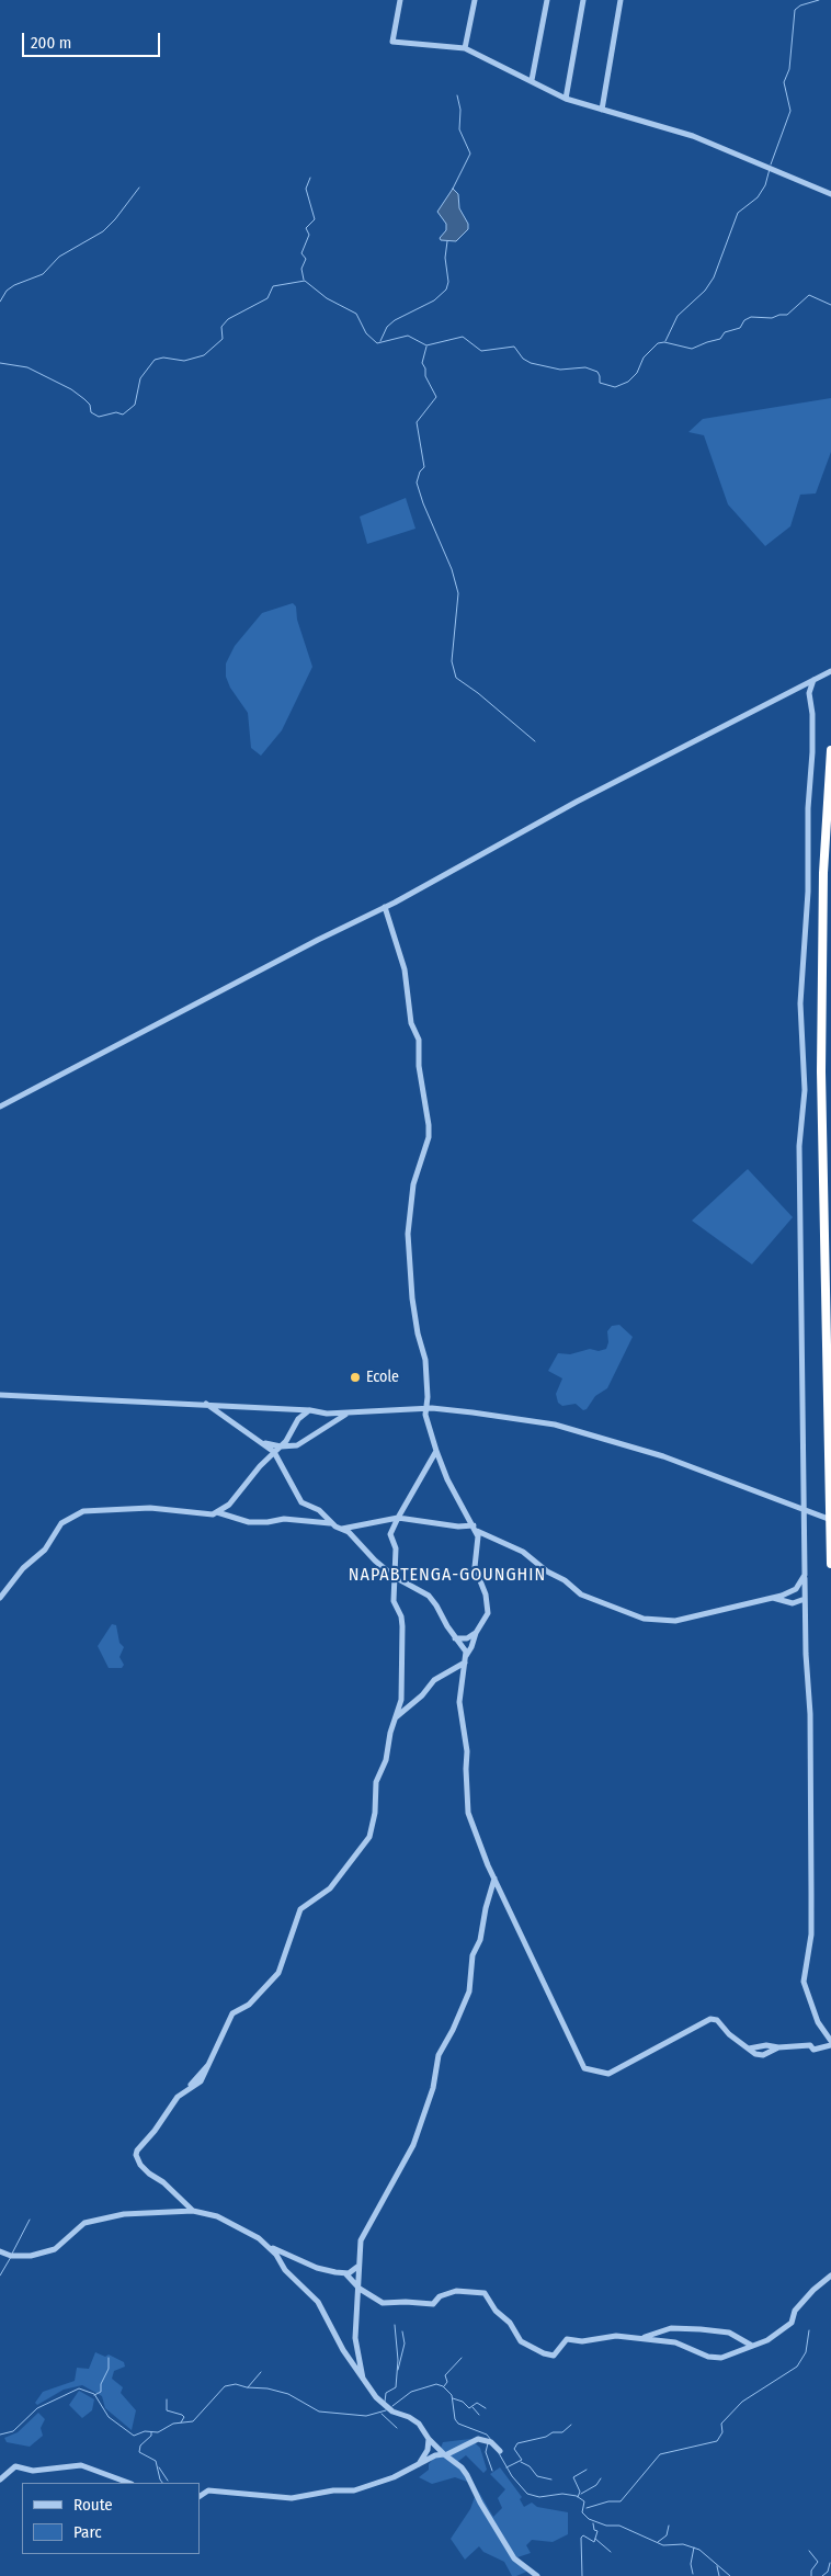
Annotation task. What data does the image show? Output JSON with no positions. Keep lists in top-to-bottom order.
{
  "districts": ["NAPABTENGA-GOUNGHIN"],
  "places": ["Ecole"],
  "legend": ["Route", "Parc"],
  "scale_bar": "200 m"
}
